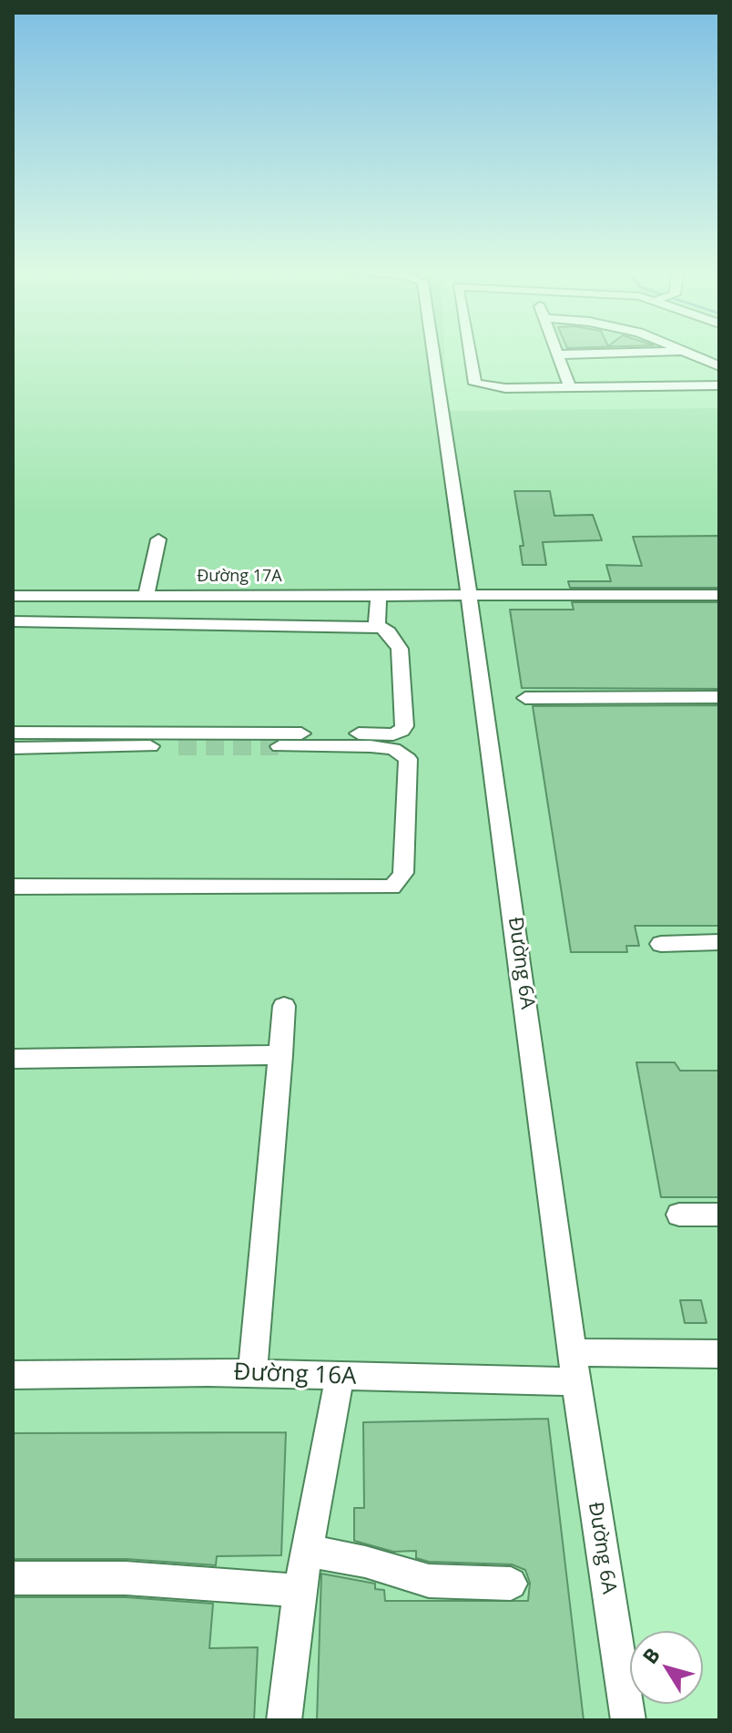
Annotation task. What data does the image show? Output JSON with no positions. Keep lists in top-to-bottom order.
{
  "streets": {
    "street": ["Đường 17A", "Đường 6A", "Đường 16A"]
  },
  "crossings": [
    ["Đường 17A", "Đường 6A"],
    ["Đường 6A", "Đường 16A"]
  ],
  "north": "top left"
}
